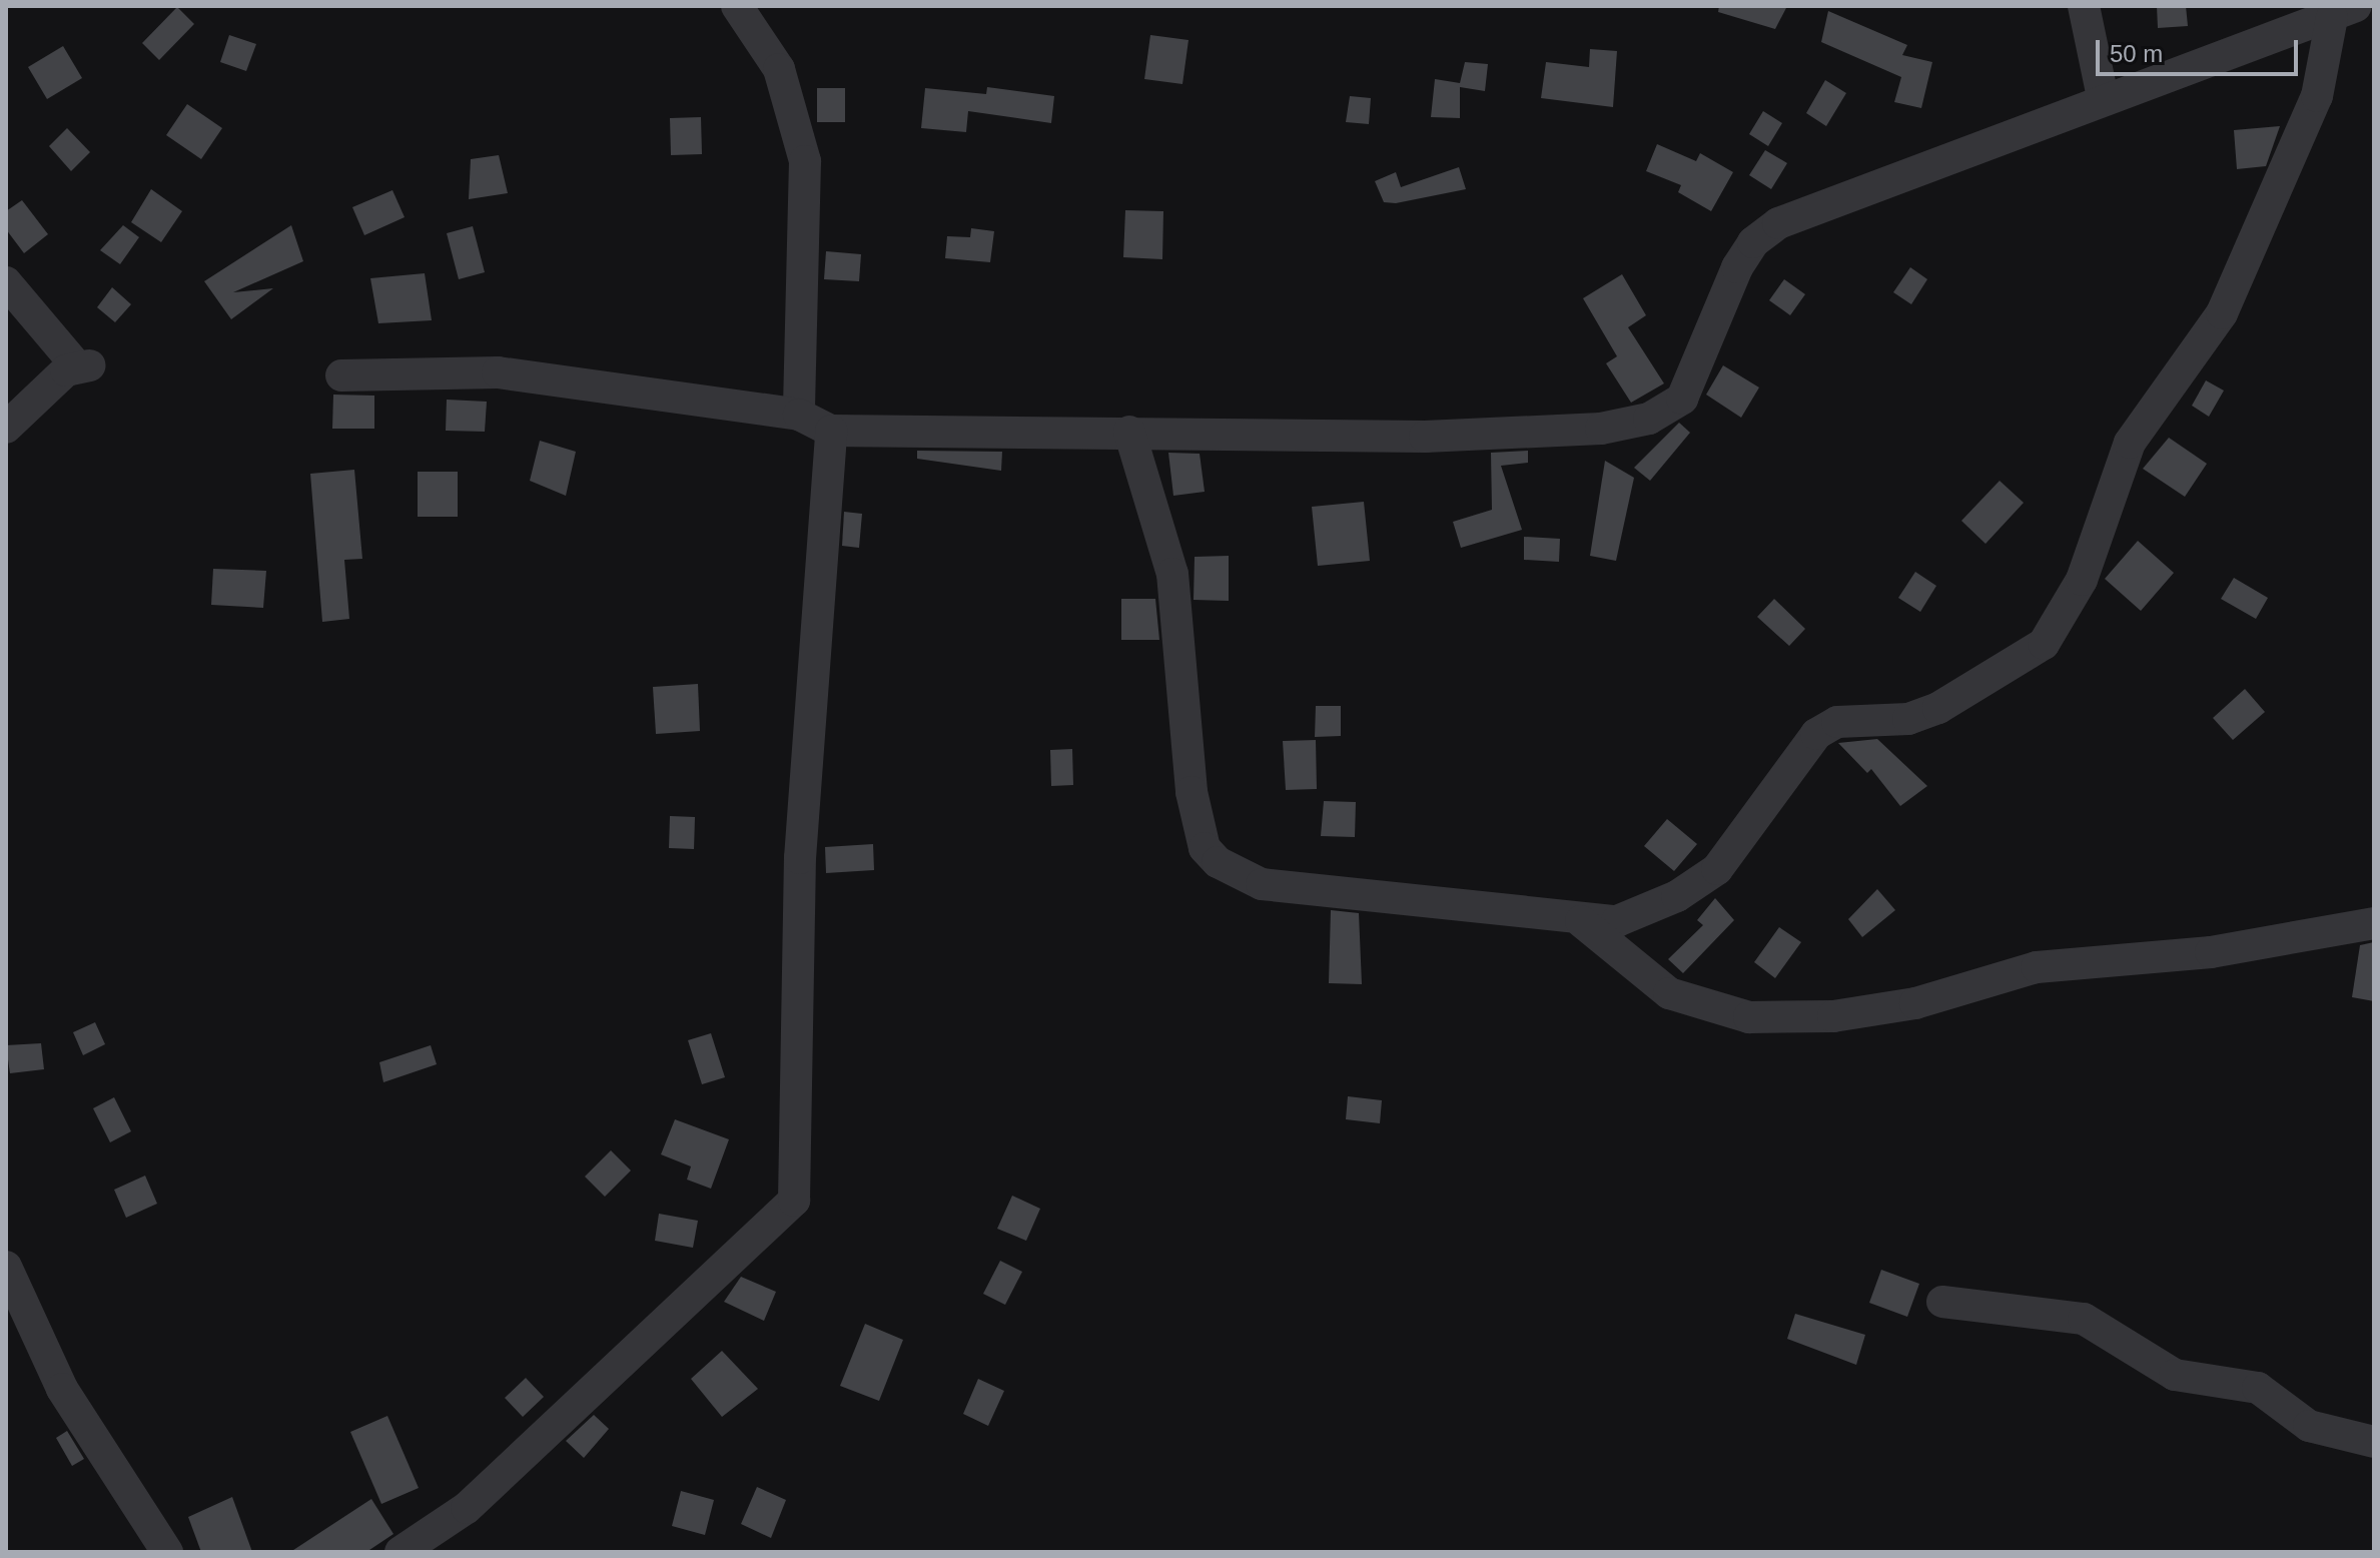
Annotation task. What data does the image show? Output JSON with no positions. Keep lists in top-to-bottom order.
{
  "scale_bar": "50 m"
}
